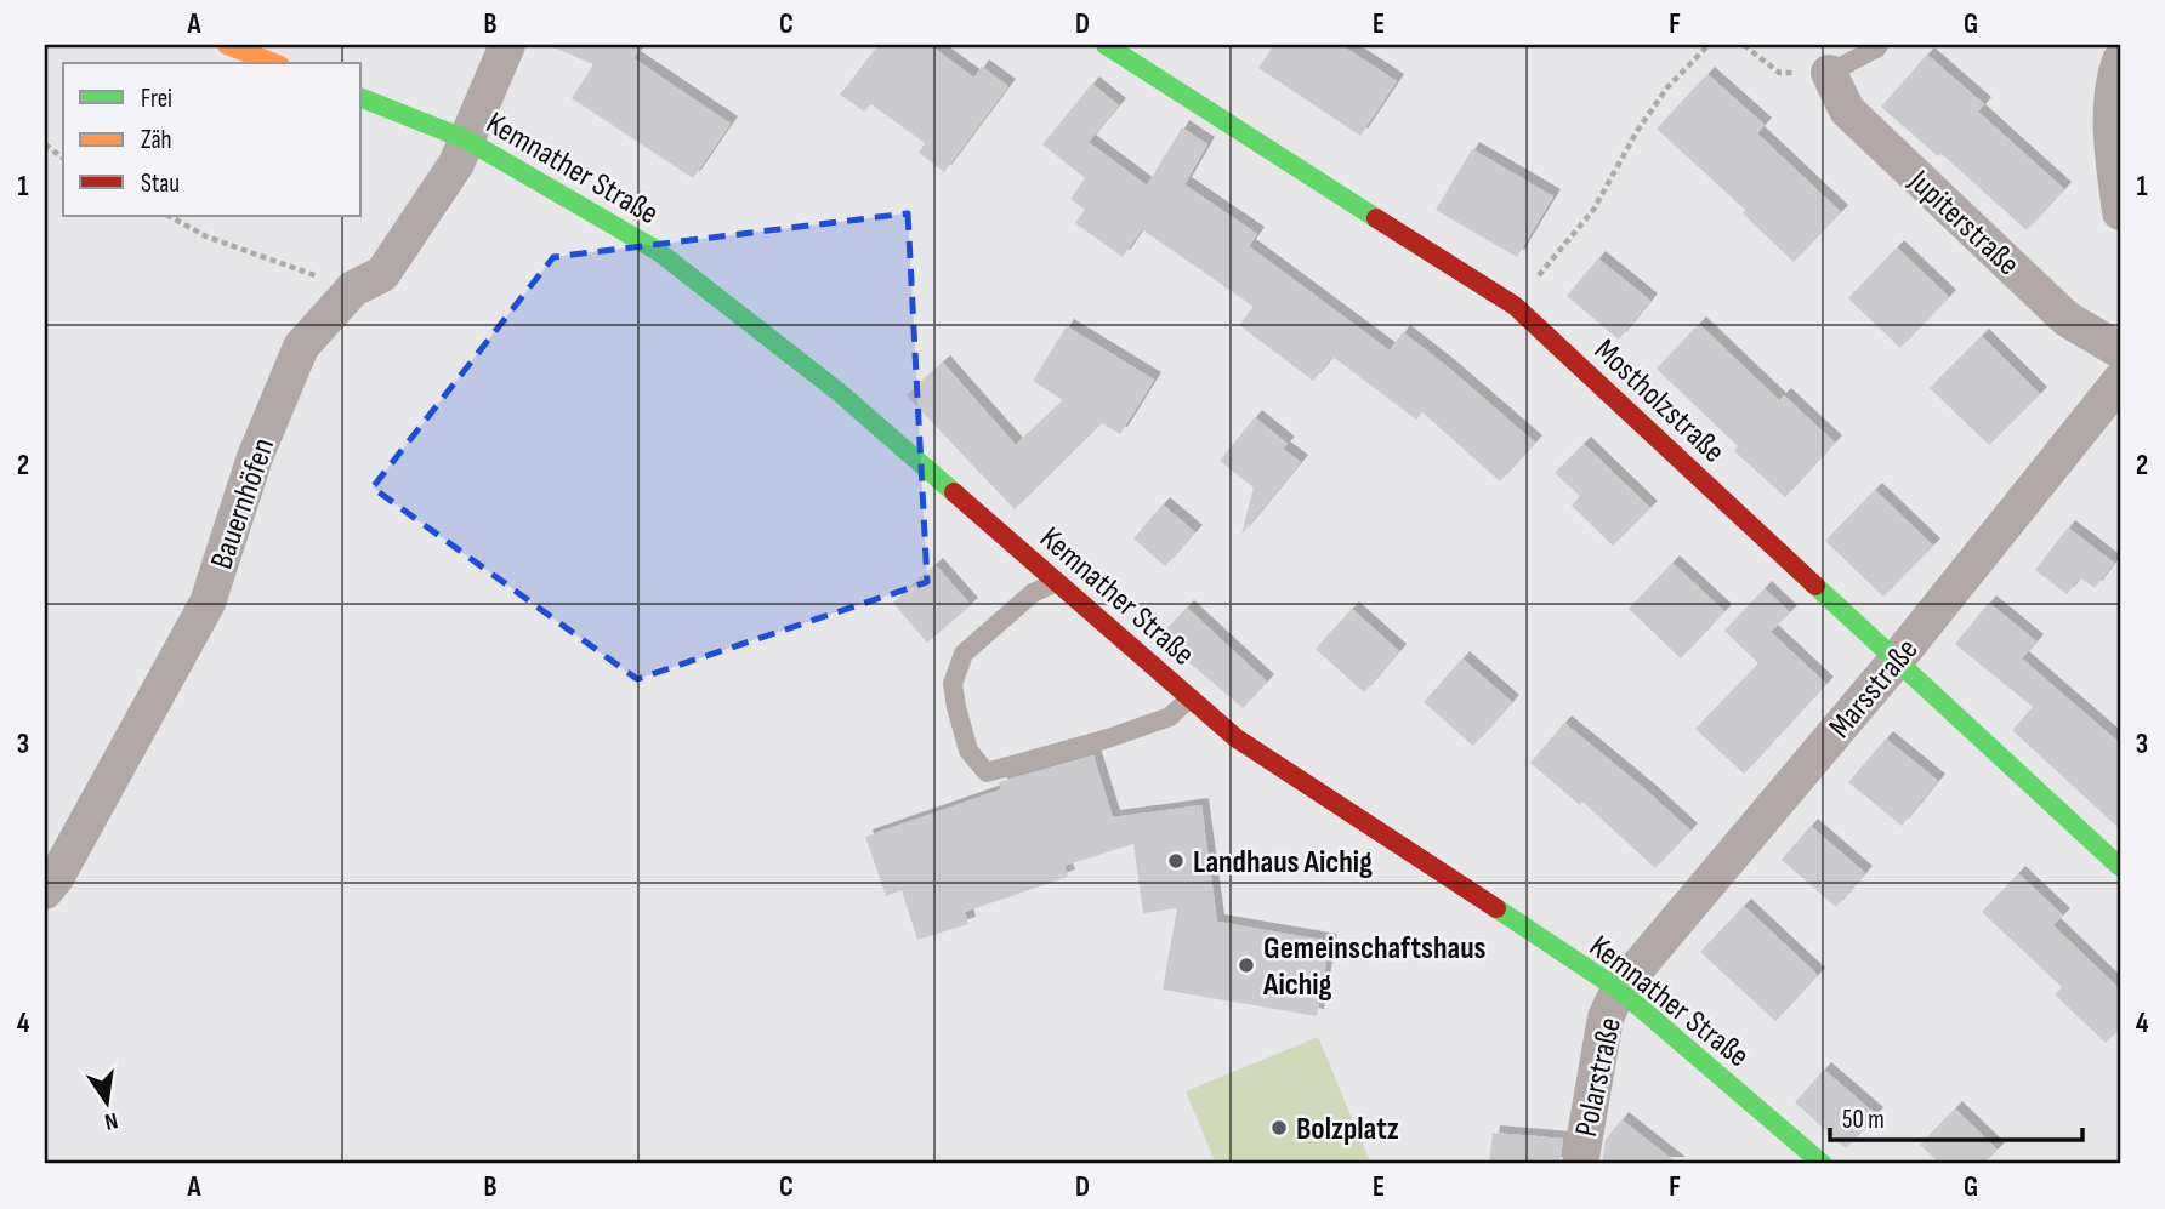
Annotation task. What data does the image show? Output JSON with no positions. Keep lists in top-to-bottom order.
{
  "streets": {
    "main road": ["Kemnather Straße", "Mostholzstraße"],
    "street": [
      "Jupiterstraße",
      "Bauernhöfen",
      "Marsstraße",
      "Polarstraße"
    ]
  },
  "crossings": [
    ["Kemnather Straße", "Bauernhöfen"],
    ["Kemnather Straße", "Marsstraße"],
    ["Kemnather Straße", "Polarstraße"],
    ["Mostholzstraße", "Marsstraße"],
    ["Marsstraße", "Polarstraße"]
  ],
  "places": ["Landhaus Aichig", "Gemeinschaftshaus Aichig", "Bolzplatz"],
  "legend": ["Frei", "Zäh", "Stau"],
  "scale_bar": "50 m",
  "north": "bottom",
  "grid": {
    "columns": [
      "A",
      "B",
      "C",
      "D",
      "E",
      "F",
      "G"
    ],
    "rows": [
      "1",
      "2",
      "3",
      "4"
    ]
  }
}
